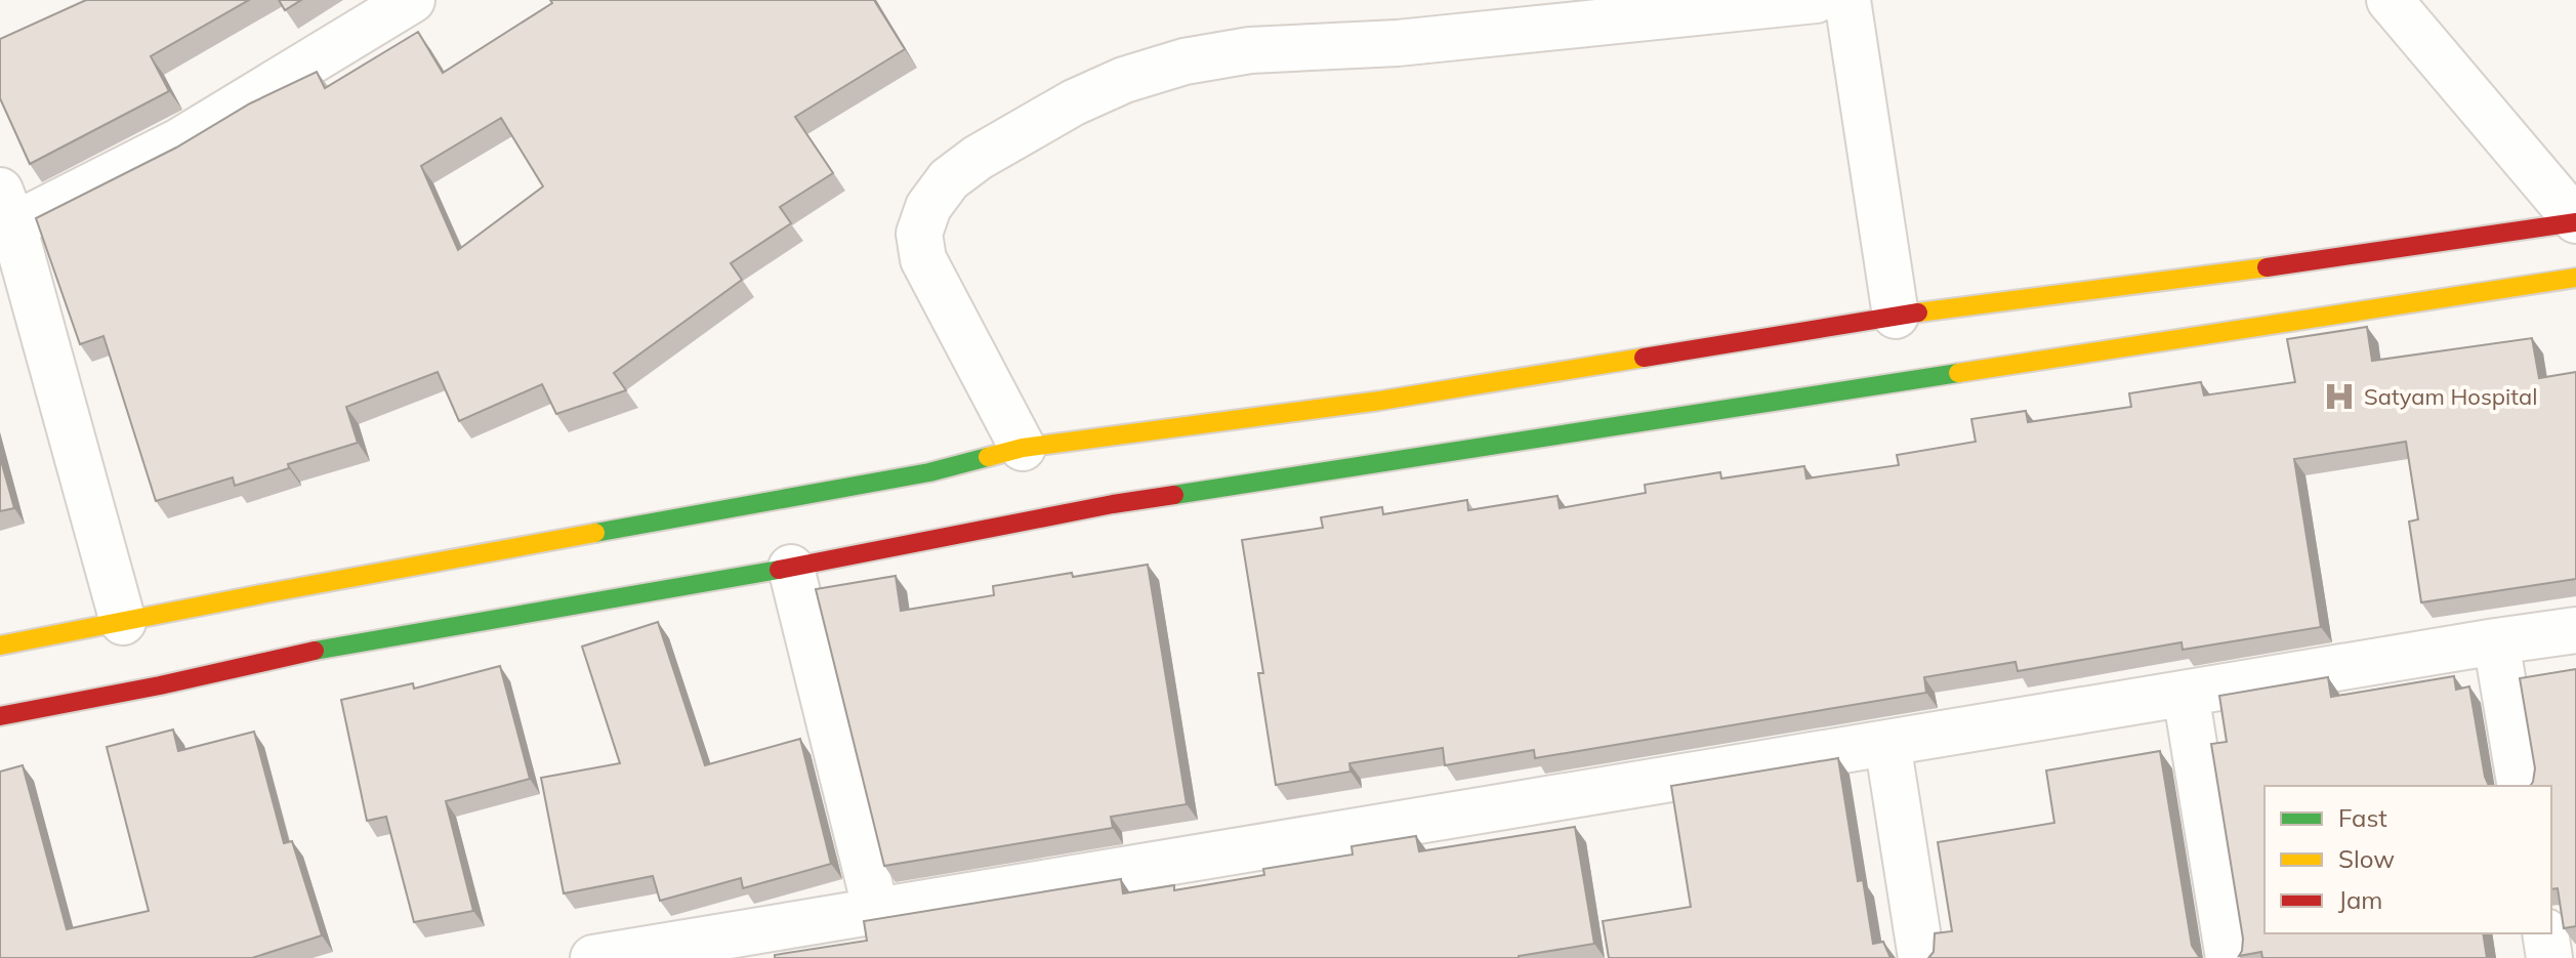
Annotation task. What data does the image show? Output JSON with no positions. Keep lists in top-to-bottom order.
{
  "places": {
    "hospital": ["Satyam Hospital"]
  },
  "legend": ["Fast", "Slow", "Jam"]
}
